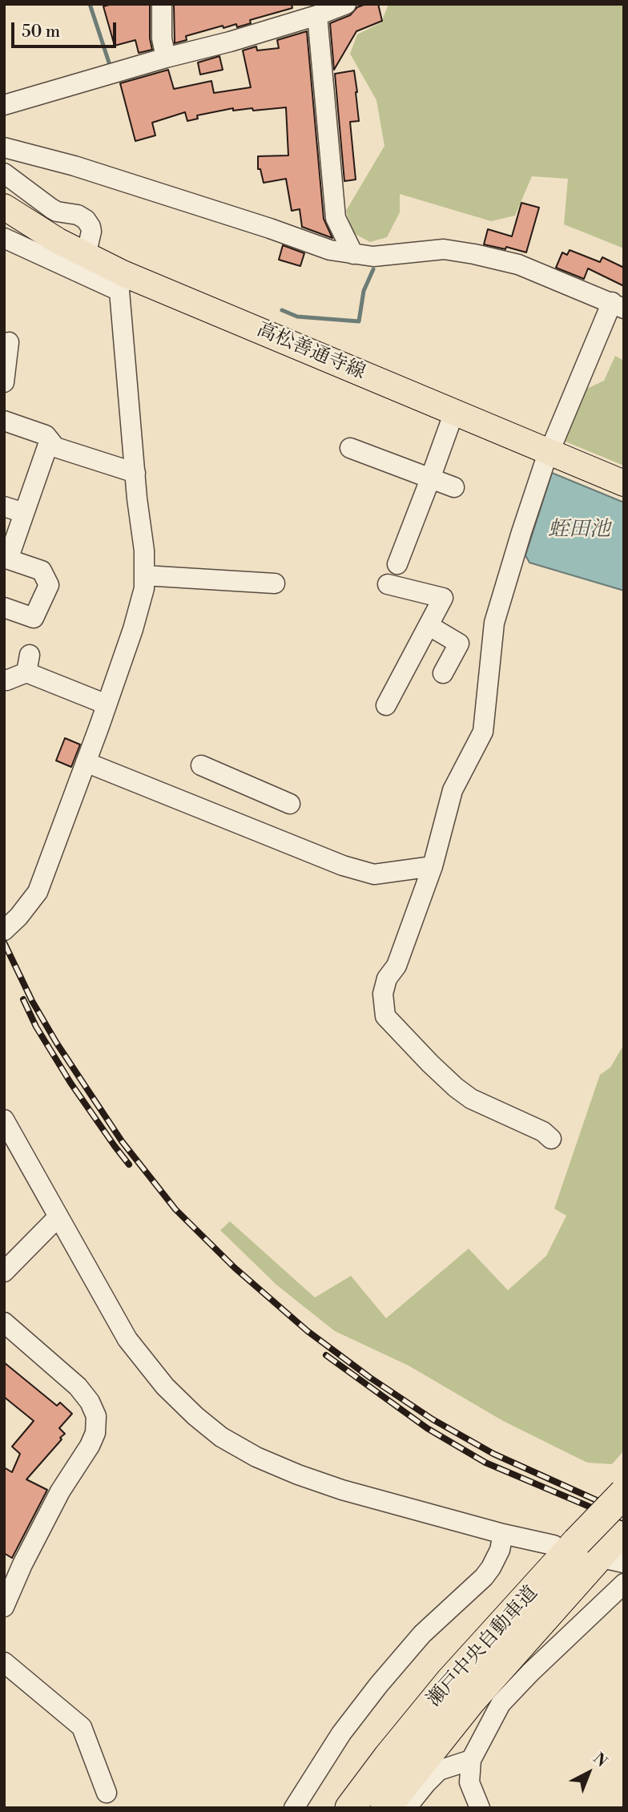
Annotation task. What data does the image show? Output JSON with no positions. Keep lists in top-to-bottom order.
{
  "streets": {
    "highway": ["瀬戸中央自動車道"],
    "main road": ["高松善通寺線"]
  },
  "water": ["蛭田池"],
  "scale_bar": "50 m",
  "north": "top right"
}
